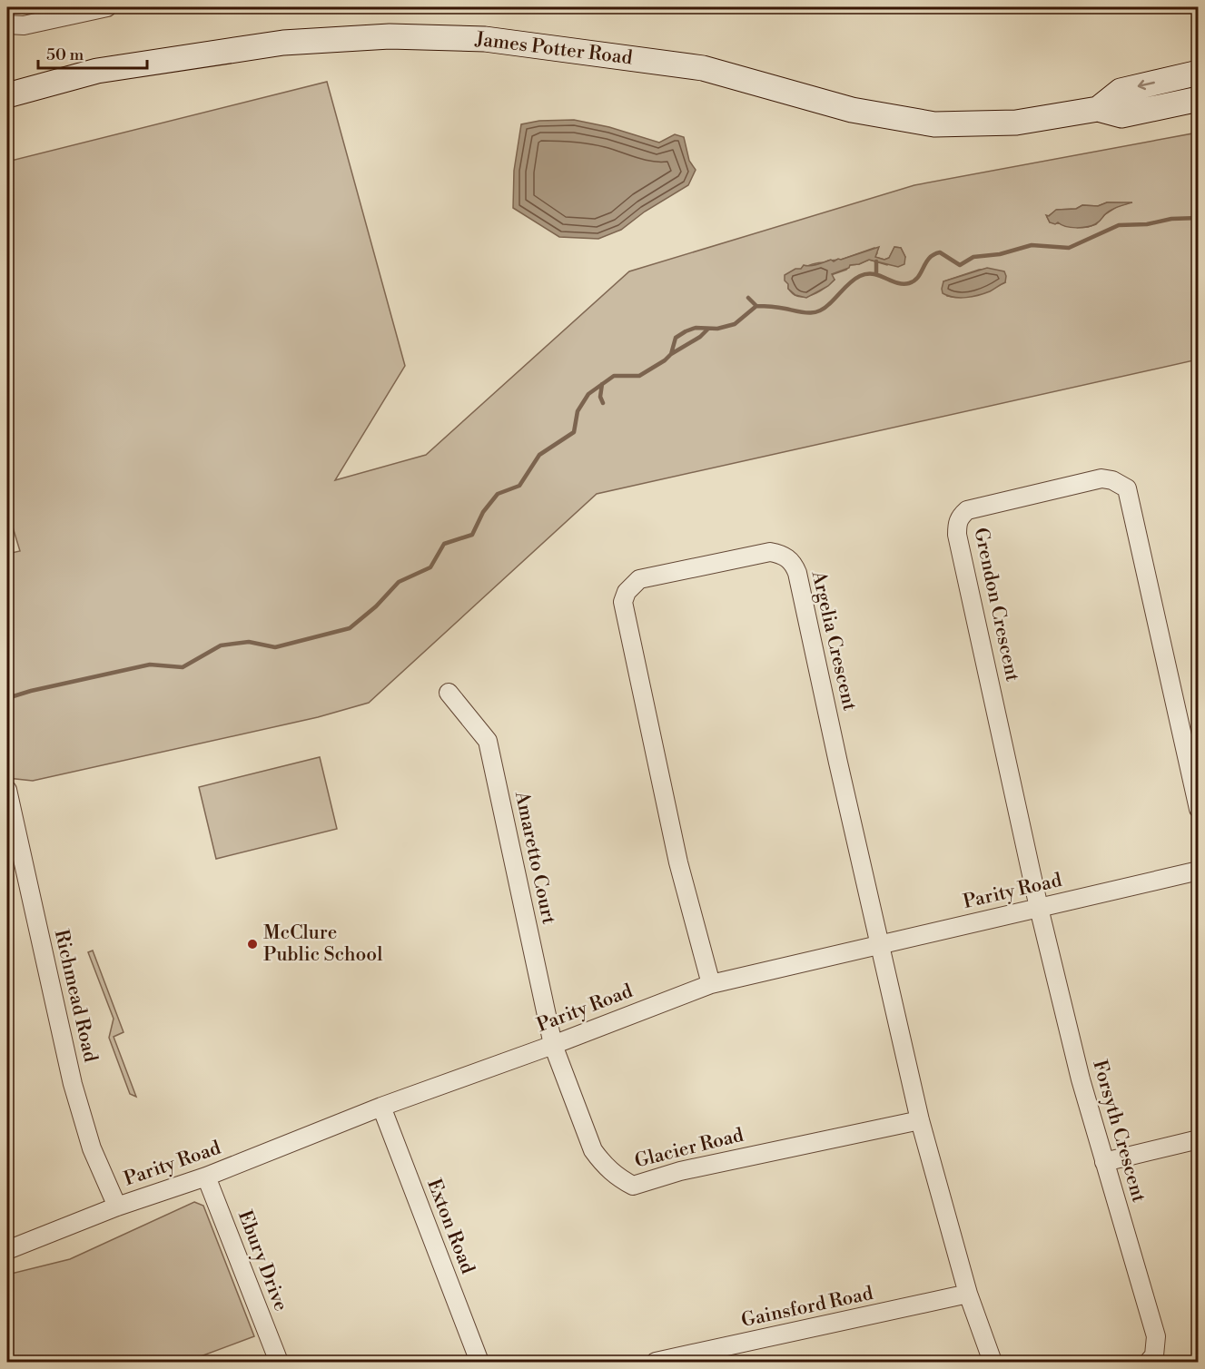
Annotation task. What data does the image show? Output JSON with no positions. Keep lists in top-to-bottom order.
{
  "streets": {
    "main road": ["James Potter Road"],
    "street": [
      "Grendon Crescent",
      "Argelia Crescent",
      "Amaretto Court",
      "Parity Road",
      "Richmead Road",
      "Forsyth Crescent",
      "Glacier Road",
      "Exton Road",
      "Ebury Drive",
      "Gainsford Road"
    ]
  },
  "crossings": [
    ["Grendon Crescent", "Parity Road"],
    ["Grendon Crescent", "Forsyth Crescent"],
    ["Argelia Crescent", "Parity Road"],
    ["Amaretto Court", "Parity Road"],
    ["Amaretto Court", "Glacier Road"],
    ["Parity Road", "Richmead Road"],
    ["Parity Road", "Forsyth Crescent"],
    ["Parity Road", "Glacier Road"],
    ["Parity Road", "Exton Road"],
    ["Parity Road", "Ebury Drive"]
  ],
  "places": ["McClure Public School"],
  "scale_bar": "50 m"
}
